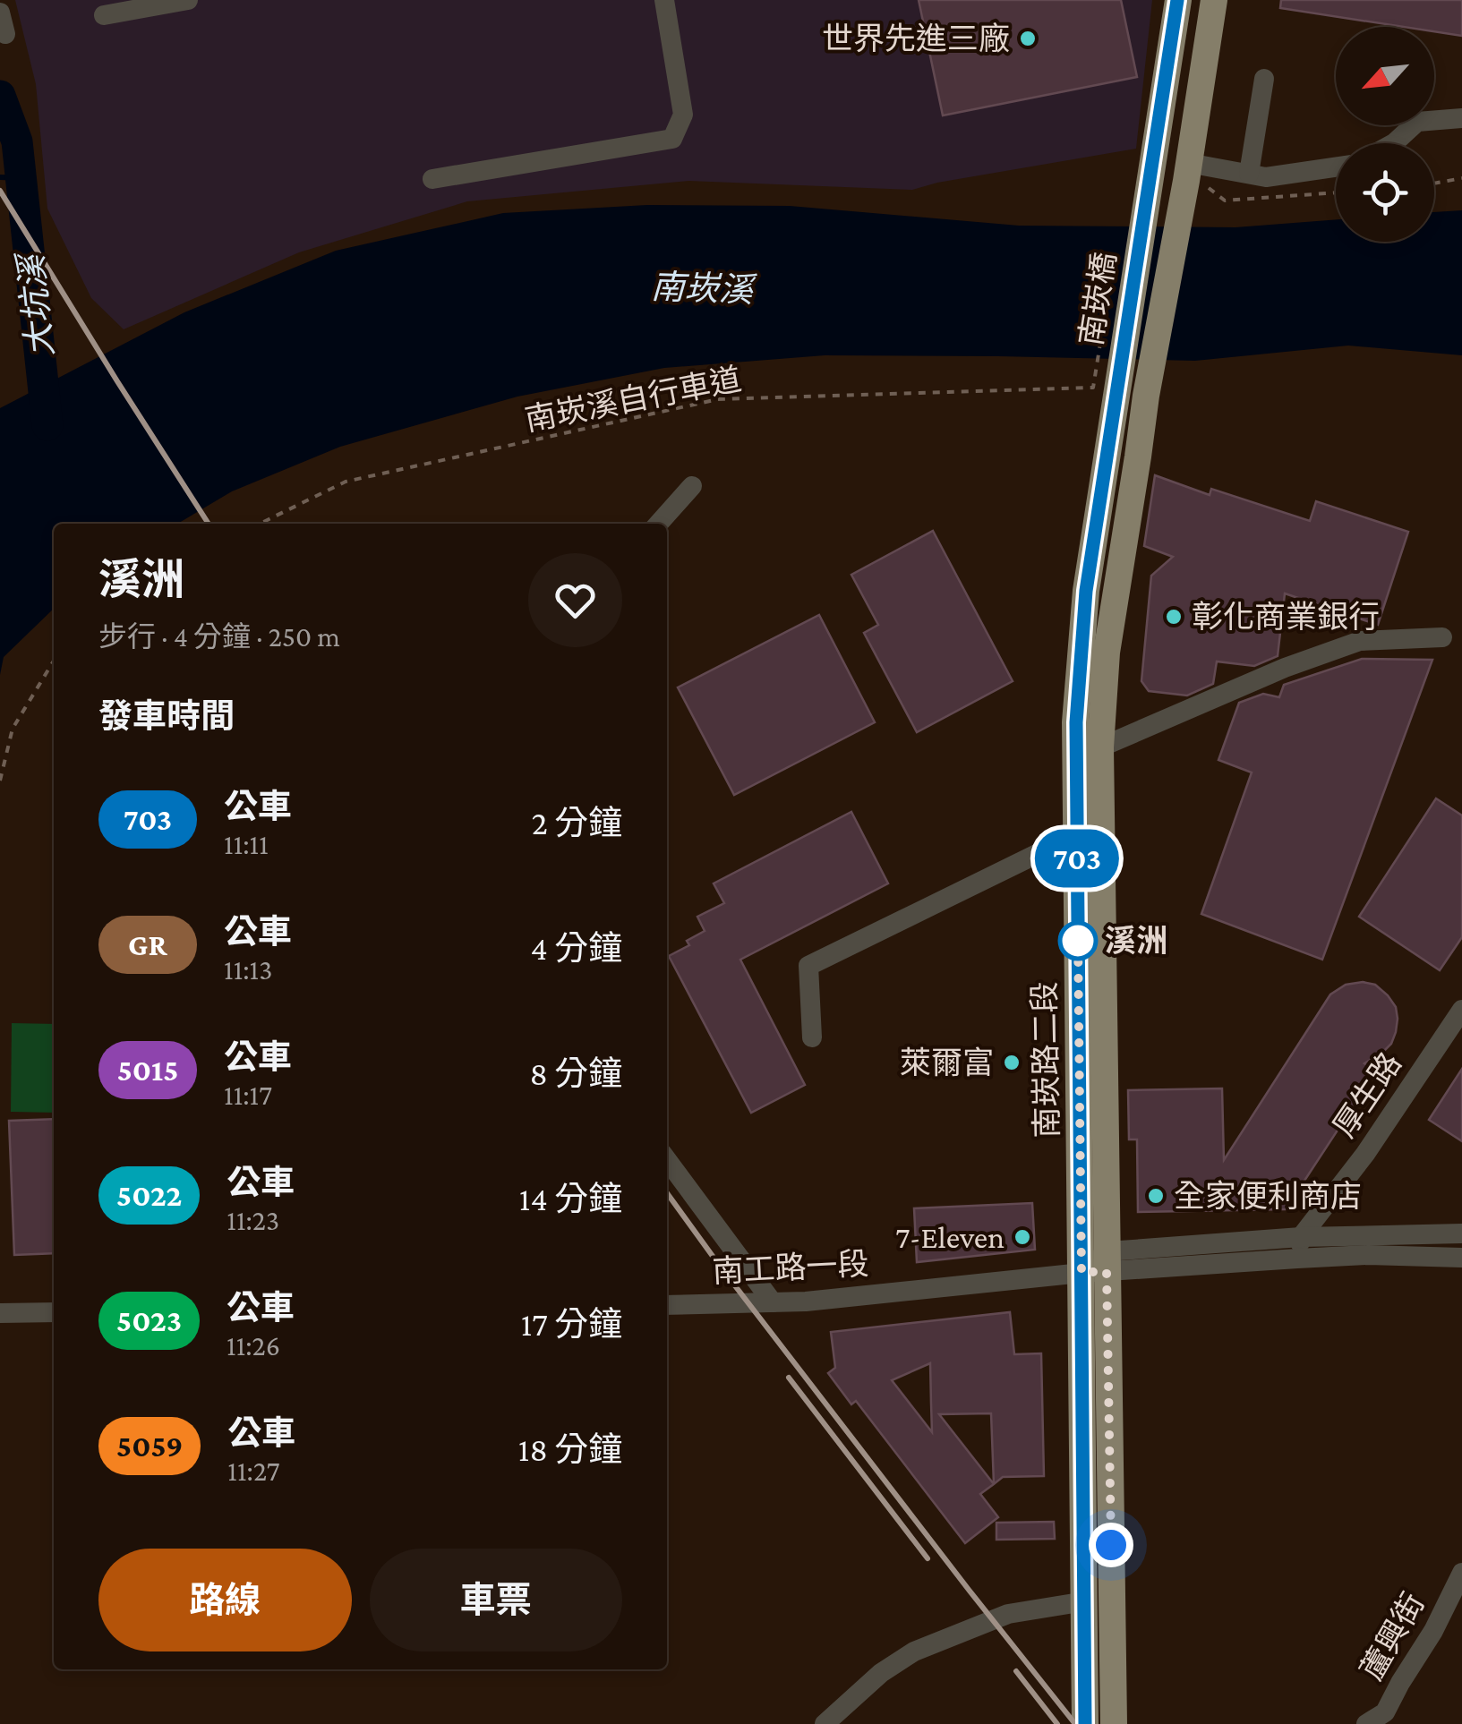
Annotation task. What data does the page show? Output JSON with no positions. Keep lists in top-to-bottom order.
{
  "streets": {
    "main road": ["南崁橋", "南崁路二段"],
    "street": ["厚生路", "南工路一段", "蘆興街"],
    "path": ["南崁溪自行車道"]
  },
  "crossings": [
    ["南崁橋", "南崁溪自行車道"],
    ["南崁橋", "南崁路二段"],
    ["南崁溪自行車道", "南崁路二段"],
    ["南崁路二段", "南工路一段"]
  ],
  "water": ["南崁溪", "大坑溪"],
  "places": [
    "世界先進三廠",
    "彰化商業銀行",
    "溪洲",
    "萊爾富",
    "全家便利商店",
    "7-Eleven"
  ],
  "lines": ["bus line 703"],
  "north": "bottom left",
  "page": {
    "on_map": "703",
    "heading": [
      ["溪洲", "步行 · 4 分鐘 · 250 m"],
      "發車時間"
    ],
    "list": [
      {
        "mark": "703",
        "name": "公車",
        "note": "11:11",
        "value": "2 分鐘"
      },
      {
        "mark": "GR",
        "name": "公車",
        "note": "11:13",
        "value": "4 分鐘"
      },
      {
        "mark": "5015",
        "name": "公車",
        "note": "11:17",
        "value": "8 分鐘"
      },
      {
        "mark": "5022",
        "name": "公車",
        "note": "11:23",
        "value": "14 分鐘"
      },
      {
        "mark": "5023",
        "name": "公車",
        "note": "11:26",
        "value": "17 分鐘"
      },
      {
        "mark": "5059",
        "name": "公車",
        "note": "11:27",
        "value": "18 分鐘"
      }
    ],
    "buttons": ["路線", "車票"]
  }
}
